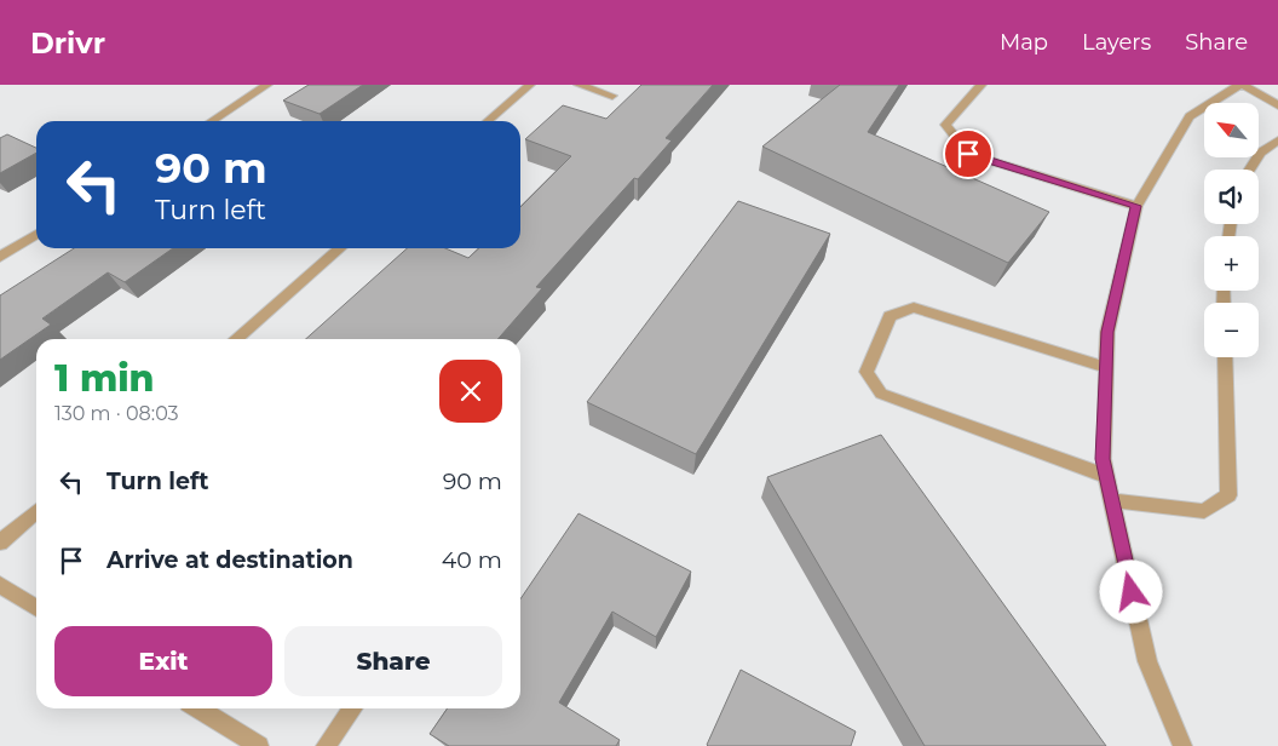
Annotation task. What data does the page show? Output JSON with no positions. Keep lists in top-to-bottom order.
{
  "north": "top left",
  "page": {
    "header": "Drivr",
    "nav": ["Map", "Layers", "Share"],
    "map_buttons": ["+", "−"],
    "turn": ["90 m", "Turn left"],
    "heading": ["1 min", "130 m · 08:03"],
    "list": [
      {
        "name": "Turn left",
        "value": "90 m"
      },
      {
        "name": "Arrive at destination",
        "value": "40 m"
      }
    ],
    "buttons": ["Exit", "Share"]
  }
}
